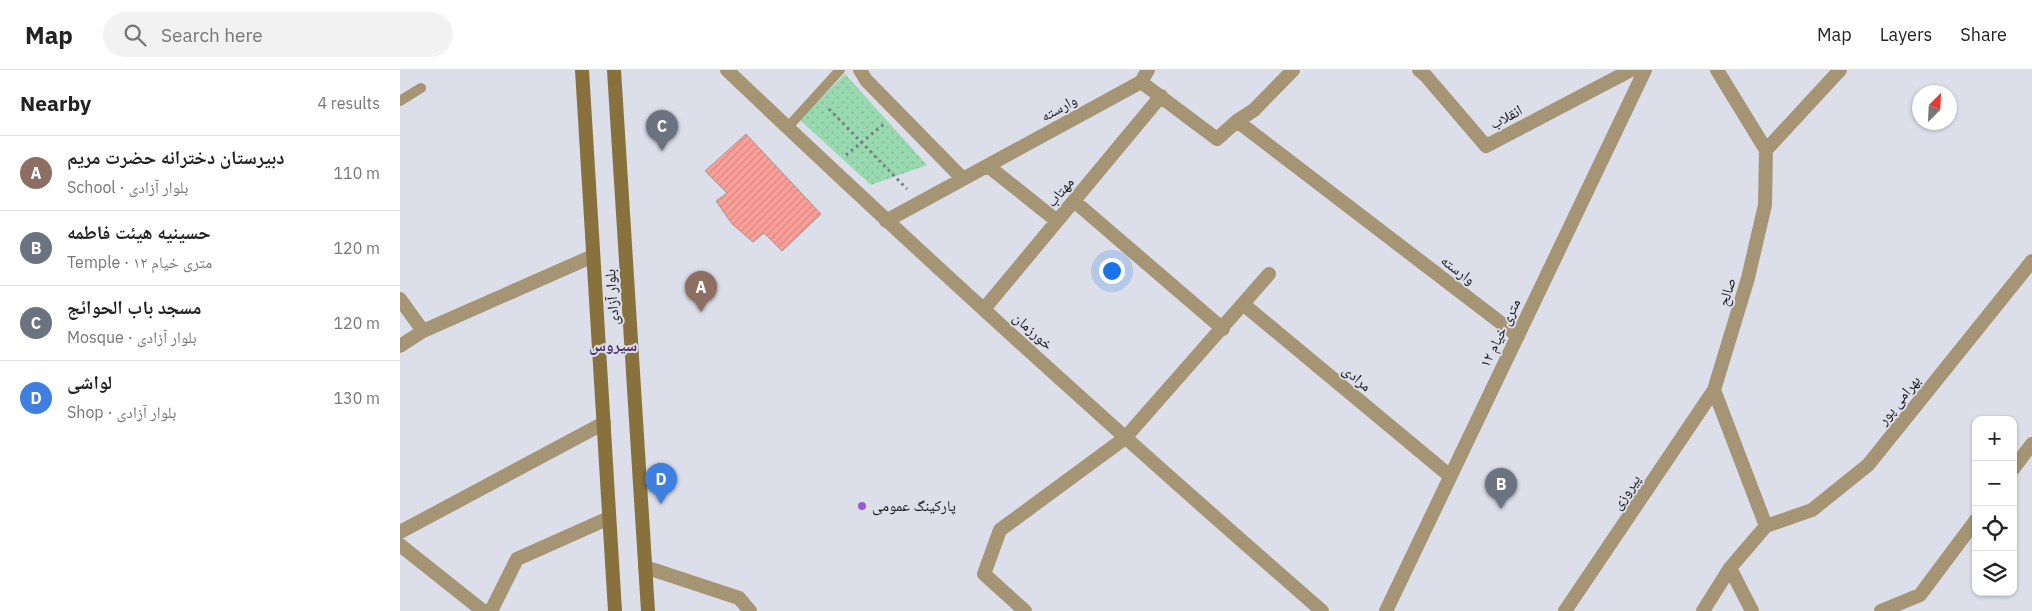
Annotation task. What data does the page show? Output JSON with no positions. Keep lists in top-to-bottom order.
{
  "streets": {
    "main road": ["بلوار آزادی"],
    "street": [
      "وارسته",
      "انقلاب",
      "مهتاب",
      "صالح",
      "خورزمان",
      "۱۲ متری خیام",
      "مرادی",
      "بهرامی پور",
      "پیروزی"
    ]
  },
  "crossings": [
    ["وارسته", "مهتاب"],
    ["وارسته", "خورزمان"],
    ["وارسته", "۱۲ متری خیام"],
    ["مهتاب", "خورزمان"],
    ["صالح", "پیروزی"],
    ["۱۲ متری خیام", "مرادی"]
  ],
  "districts": ["سیروس"],
  "places": ["پارکینگ عمومی"],
  "north": "top right",
  "page": {
    "header": "Map",
    "search": "Search here",
    "nav": ["Map", "Layers", "Share"],
    "heading": ["Nearby", "4 results"],
    "pins": [
      "C",
      "A",
      "D",
      "B"
    ],
    "list": [
      {
        "mark": "A",
        "name": "دبیرستان دخترانه حضرت مریم",
        "note": "School · بلوار آزادی",
        "value": "110 m"
      },
      {
        "mark": "B",
        "name": "حسینیه هیئت فاطمه",
        "note": "Temple · ۱۲ متری خیام",
        "value": "120 m"
      },
      {
        "mark": "C",
        "name": "مسجد باب الحوائج",
        "note": "Mosque · بلوار آزادی",
        "value": "120 m"
      },
      {
        "mark": "D",
        "name": "لواشی",
        "note": "Shop · بلوار آزادی",
        "value": "130 m"
      }
    ],
    "map_buttons": ["+", "−"]
  }
}
